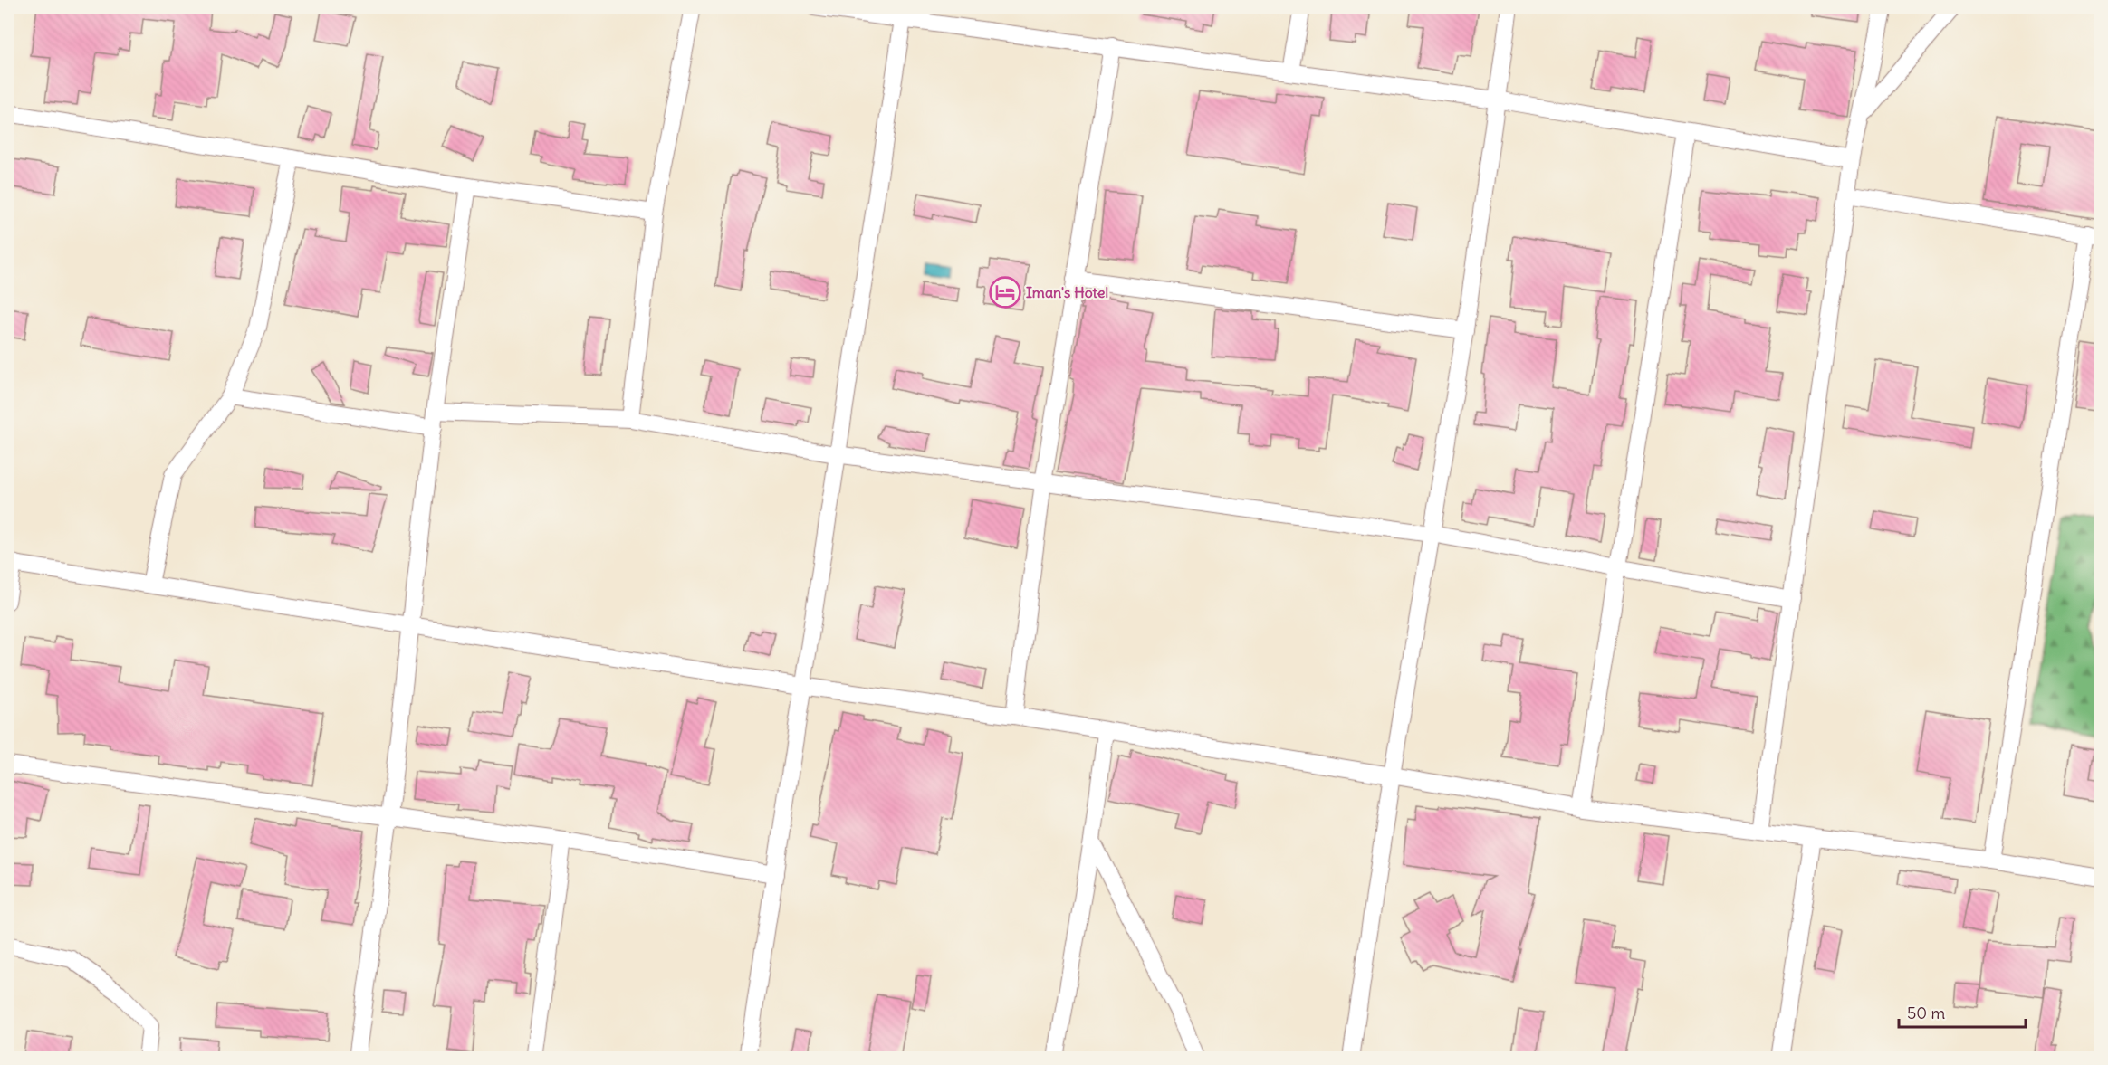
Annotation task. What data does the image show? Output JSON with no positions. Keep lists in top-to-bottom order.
{
  "places": {
    "hotel": ["Iman's Hotel"]
  },
  "scale_bar": "50 m"
}
